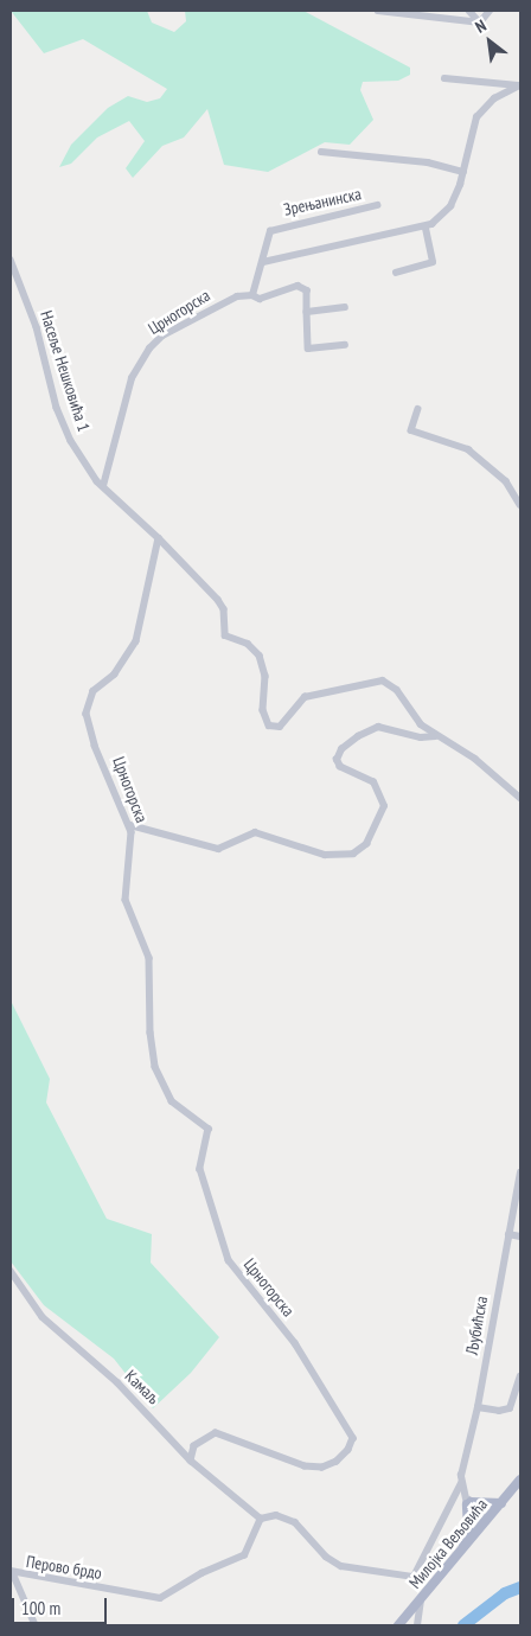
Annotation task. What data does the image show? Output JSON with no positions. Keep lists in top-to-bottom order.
{
  "streets": {
    "main road": ["Милојка Вељовића"],
    "street": [
      "Зрењанинска",
      "Црногорска",
      "Насеље Нешковића 1",
      "Љубићска",
      "Камаљ",
      "Перово брдо"
    ]
  },
  "crossings": [
    ["Зрењанинска", "Црногорска"],
    ["Црногорска", "Насеље Нешковића 1"],
    ["Црногорска", "Камаљ"],
    ["Љубићска", "Камаљ"],
    ["Љубићска", "Перово брдо"],
    ["Камаљ", "Перово брдо"]
  ],
  "scale_bar": "100 m",
  "north": "top left"
}
